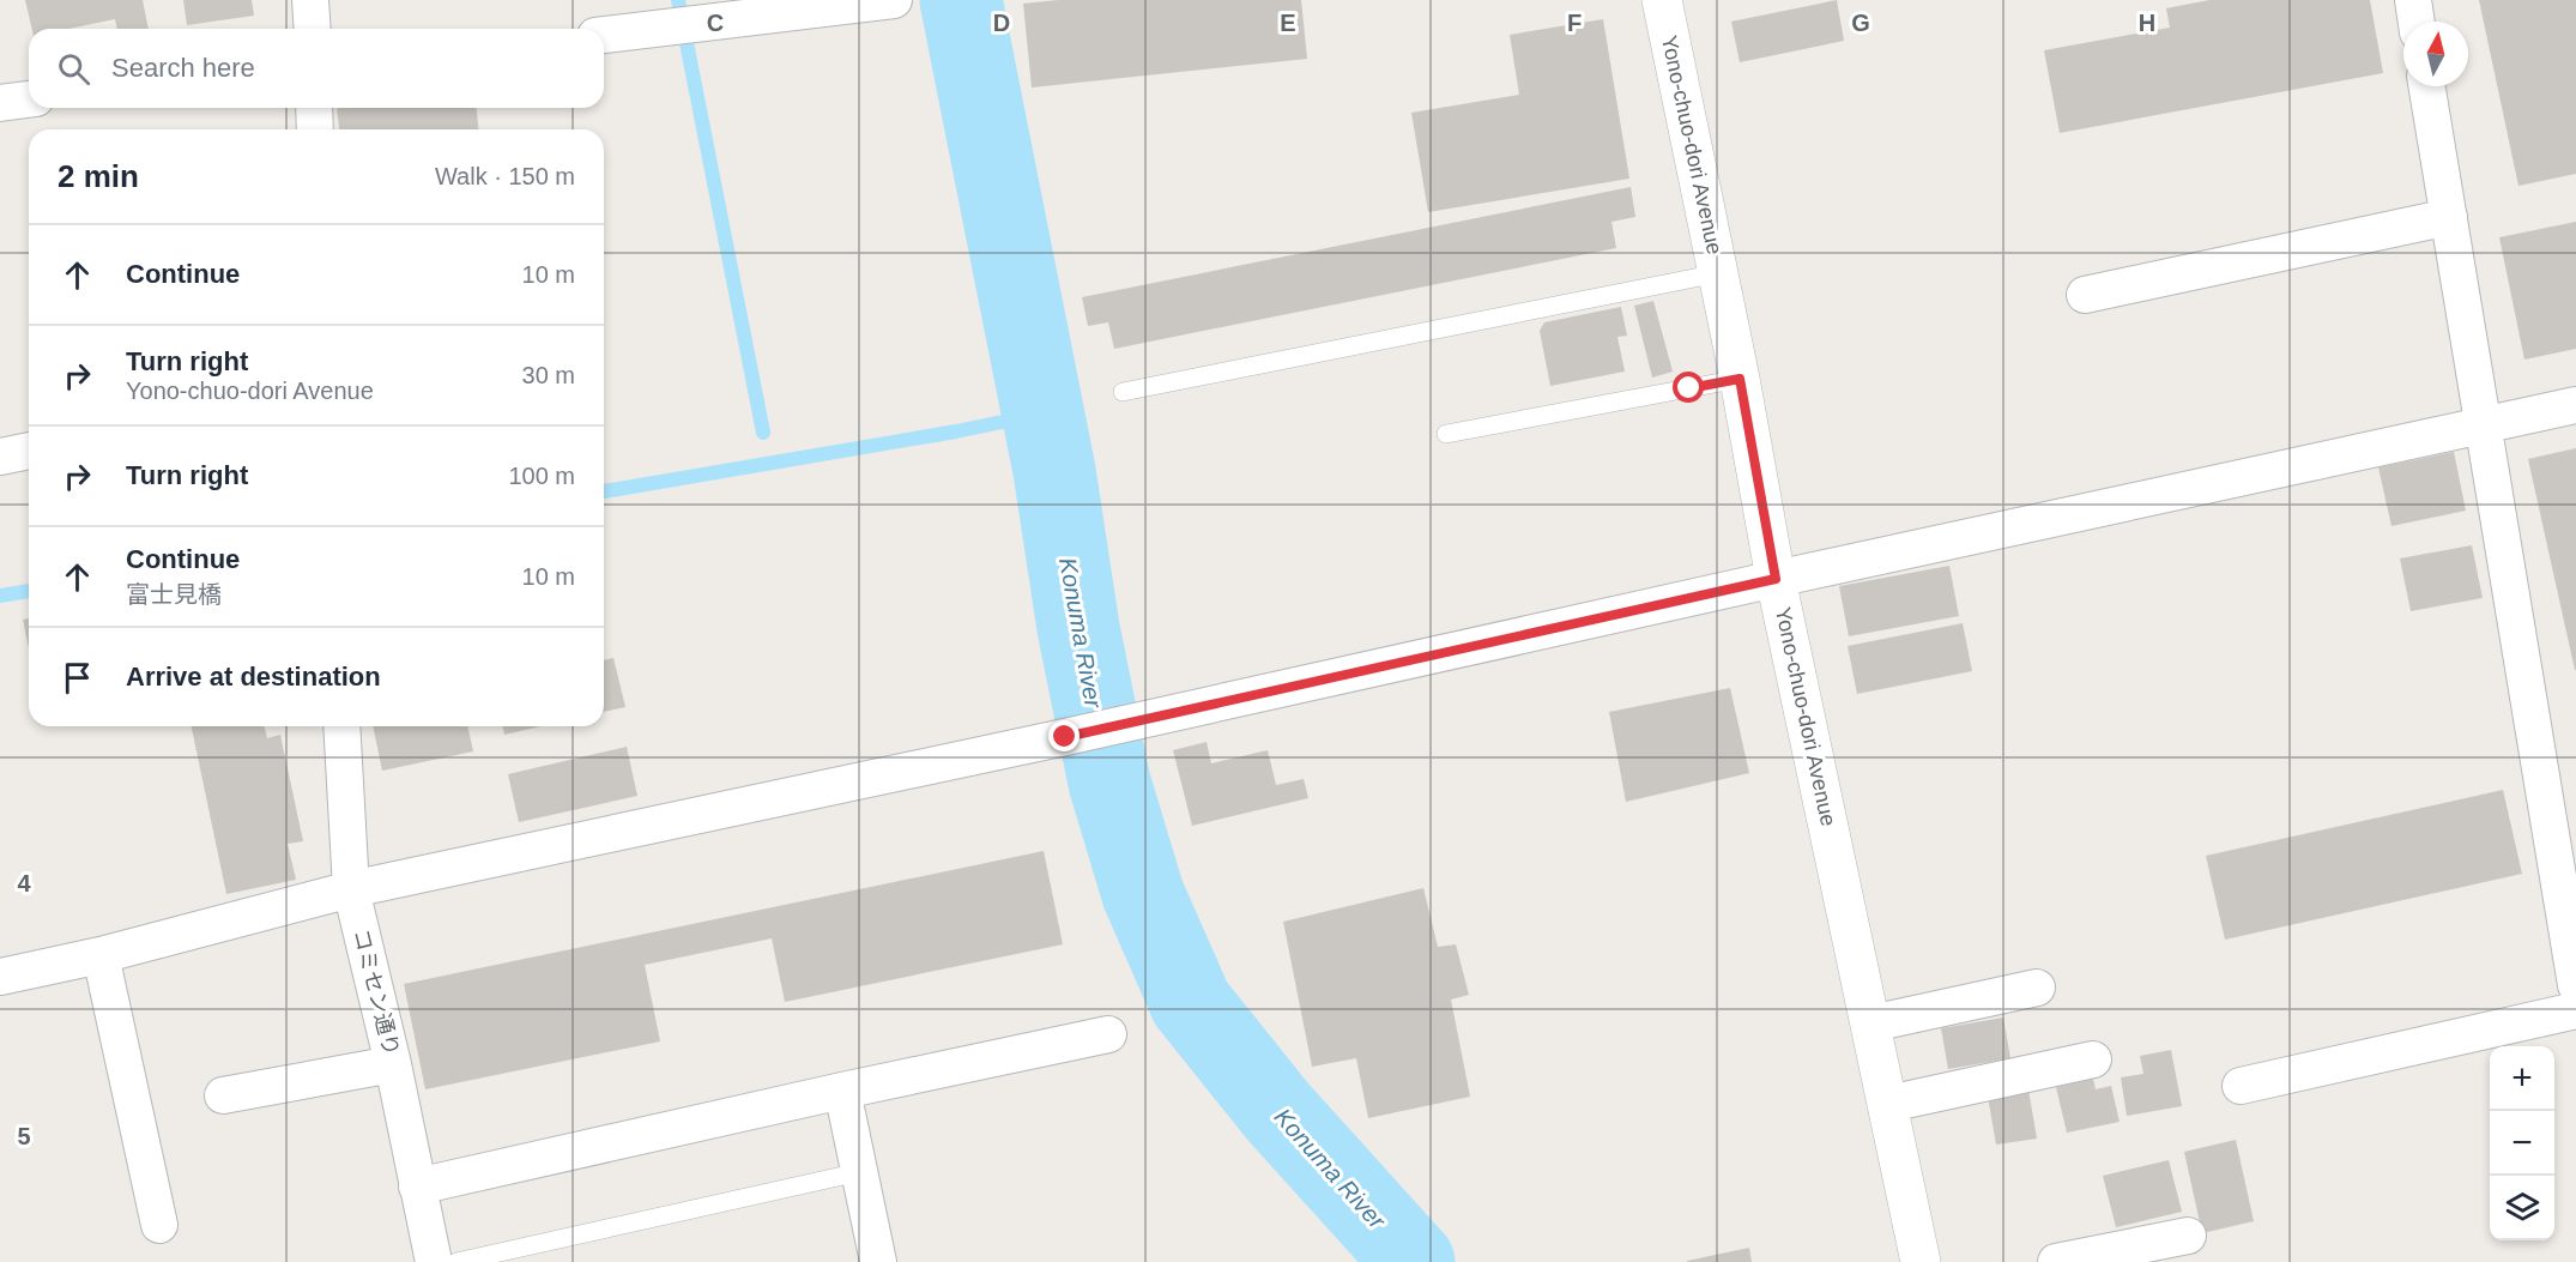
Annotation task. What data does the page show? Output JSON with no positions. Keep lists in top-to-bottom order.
{
  "streets": {
    "street": ["Yono-chuo-dori Avenue", "コミセン通り"]
  },
  "water": ["Konuma River"],
  "north": "top",
  "page": {
    "search": "Search here",
    "heading": ["2 min", "Walk · 150 m"],
    "list": [
      ["Continue", "10 m"],
      ["Turn right", "Yono-chuo-dori Avenue", "30 m"],
      ["Turn right", "100 m"],
      ["Continue", "富士見橋", "10 m"],
      "Arrive at destination"
    ],
    "map_buttons": ["+", "−"]
  },
  "grid": {
    "columns": [
      "C",
      "D",
      "E",
      "F",
      "G",
      "H"
    ],
    "rows": ["4", "5"]
  }
}
